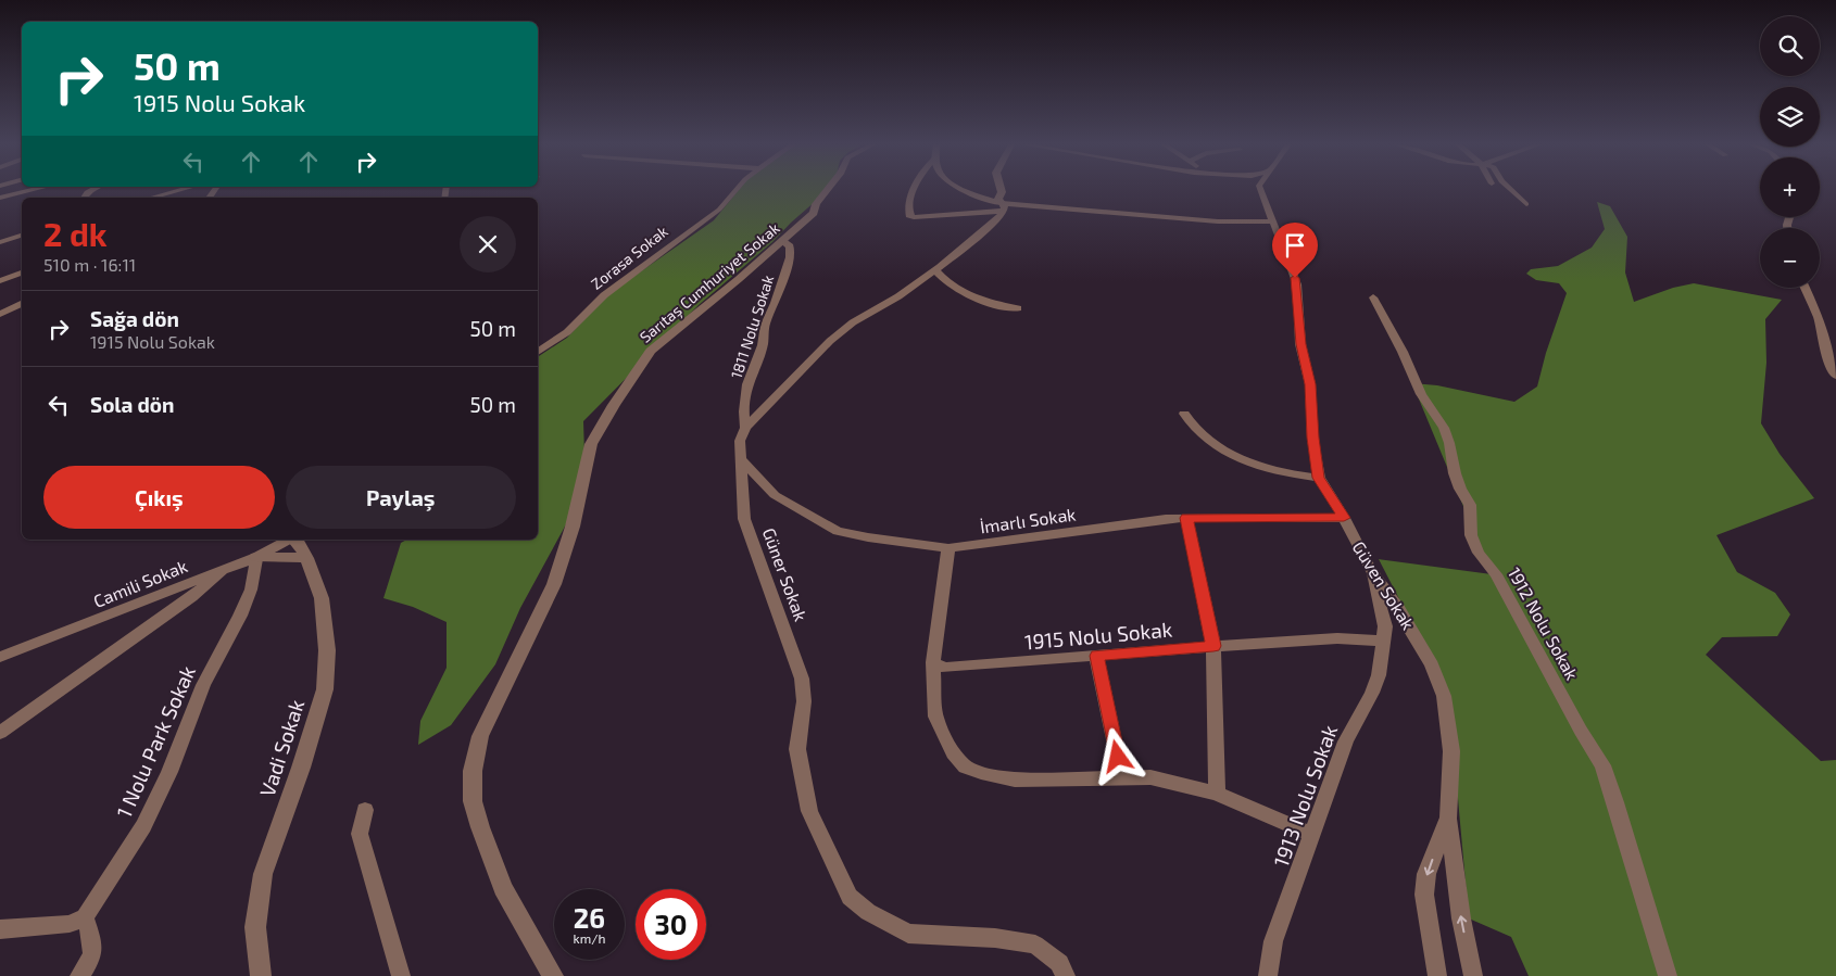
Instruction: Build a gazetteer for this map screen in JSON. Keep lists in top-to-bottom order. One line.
{"streets":{"street":["Zorasa Sokak","Sarıtaş Cumhuriyet Sokak","1811 Nolu Sokak","İmarlı Sokak","Güner Sokak","Camili Sokak","Güven Sokak","1912 Nolu Sokak","1915 Nolu Sokak","1 Nolu Park Sokak","Vadi Sokak","1913 Nolu Sokak"]},"crossings":[["Sarıtaş Cumhuriyet Sokak","1811 Nolu Sokak"],["1811 Nolu Sokak","Güner Sokak"],["İmarlı Sokak","Güner Sokak"],["İmarlı Sokak","Güven Sokak"],["Camili Sokak","1 Nolu Park Sokak"],["Güven Sokak","1913 Nolu Sokak"],["1915 Nolu Sokak","1913 Nolu Sokak"]],"page":{"map_buttons":["+","−"],"turn":["50 m","1915 Nolu Sokak"],"heading":["2 dk","510 m · 16:11"],"list":[{"name":"Sağa dön","note":"1915 Nolu Sokak","value":"50 m"},{"name":"Sola dön","value":"50 m"}],"buttons":["Çıkış","Paylaş"],"speed":"26 km/h","limit":"30"}}
